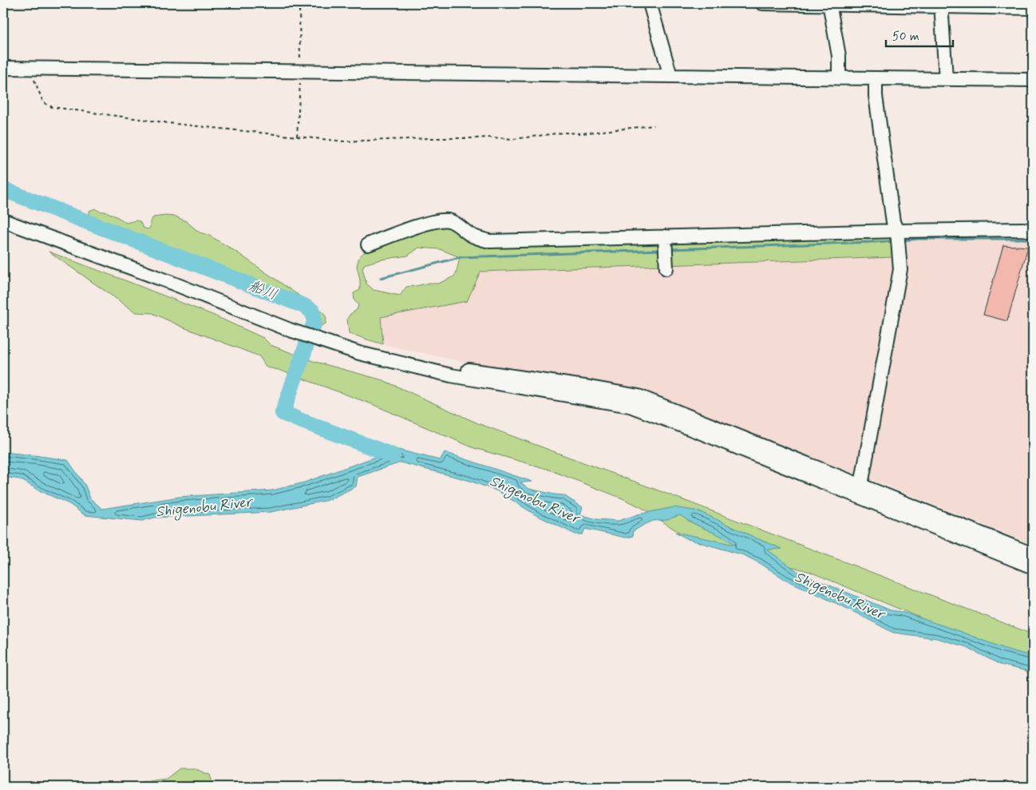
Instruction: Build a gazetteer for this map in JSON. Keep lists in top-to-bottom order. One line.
{"water":["船川","Shigenobu River"],"scale_bar":"50 m"}
